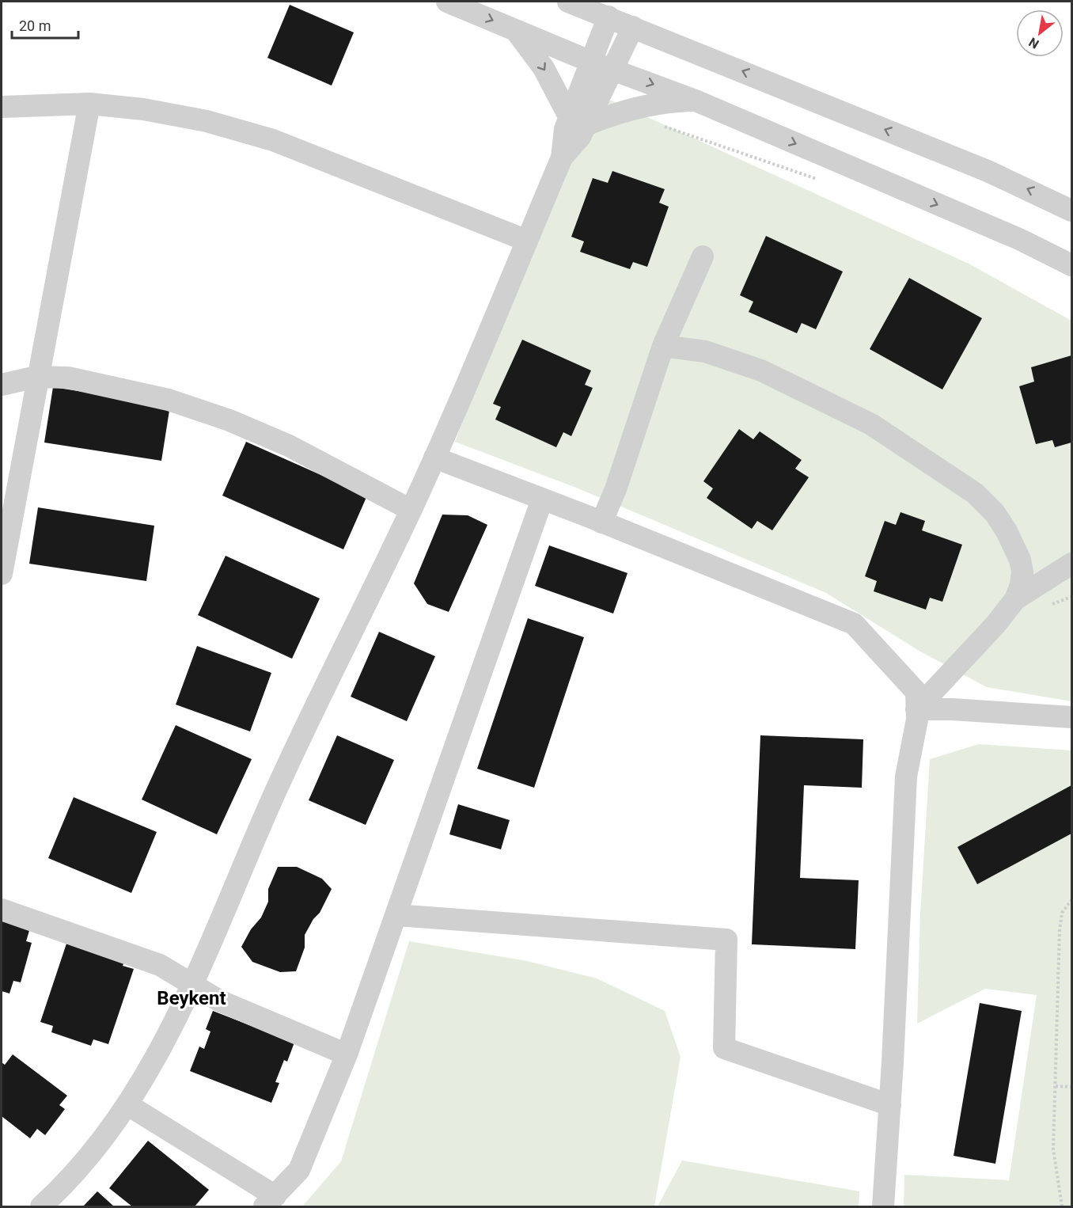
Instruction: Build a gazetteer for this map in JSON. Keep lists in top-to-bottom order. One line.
{"districts":["Beykent"],"scale_bar":"20 m","north":"bottom left"}
